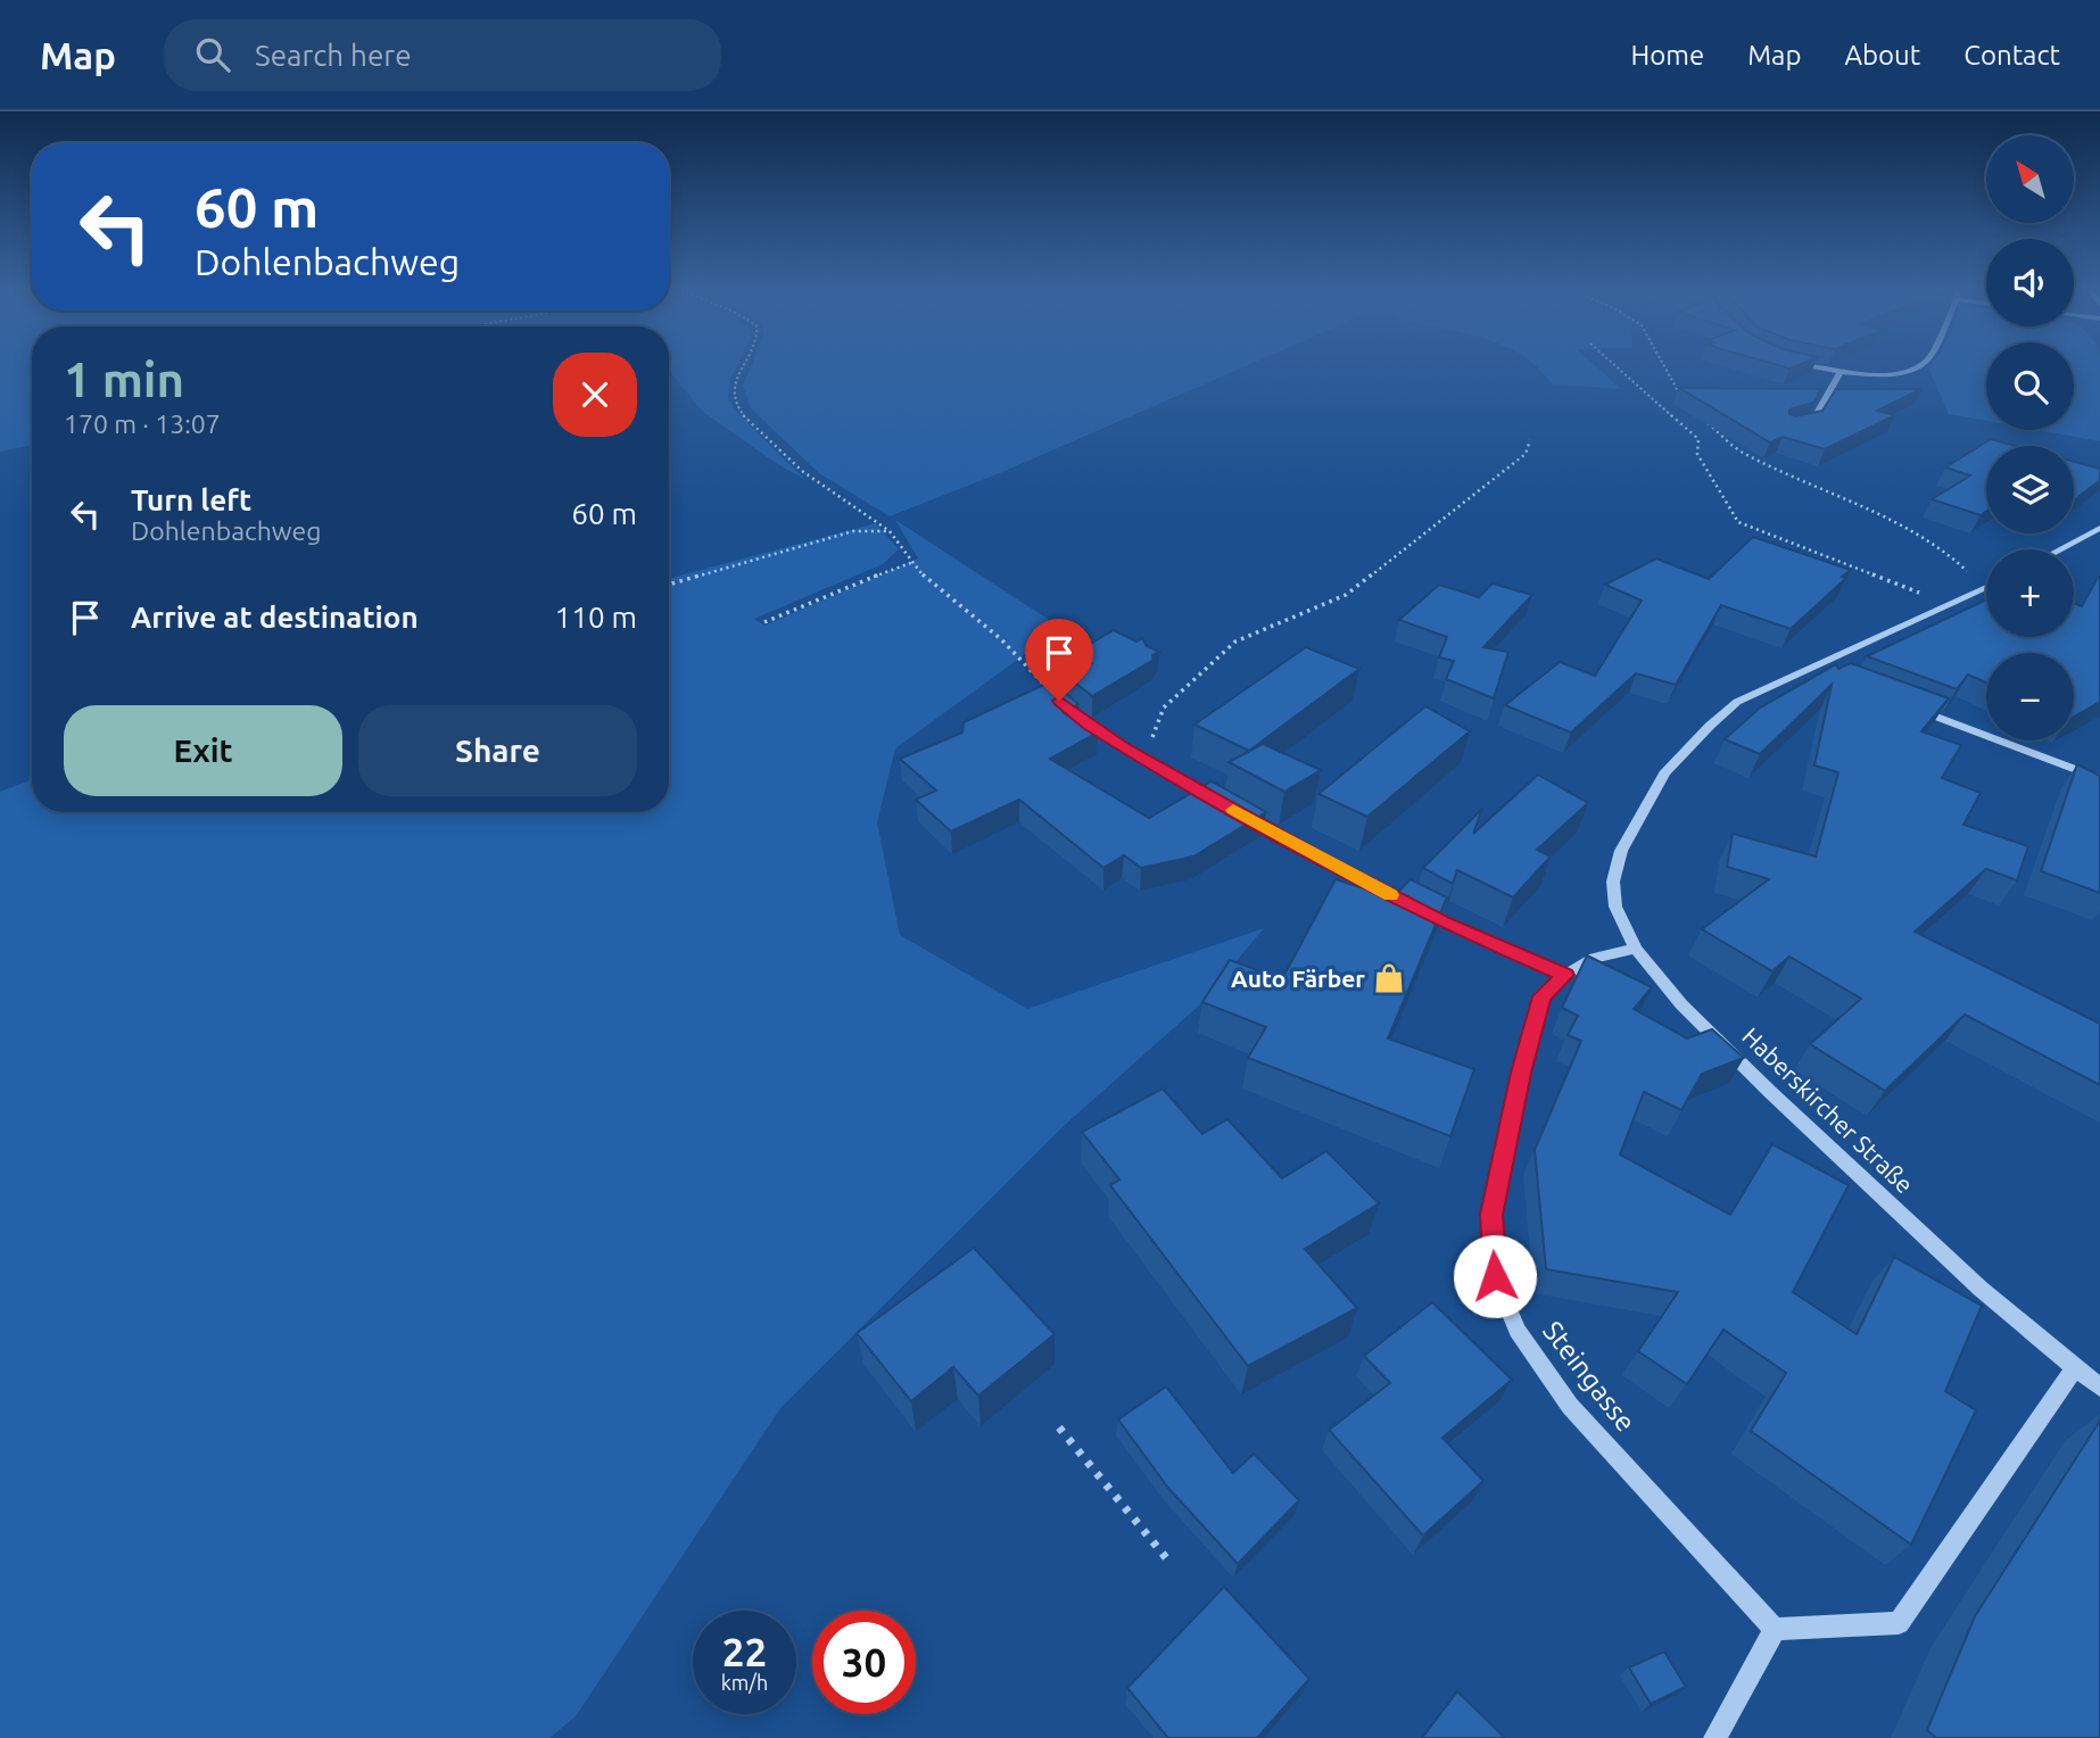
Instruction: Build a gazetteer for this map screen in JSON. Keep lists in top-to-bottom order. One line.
{"streets":{"street":["Haberskircher Straße","Steingasse"]},"crossings":[["Haberskircher Straße","Steingasse"]],"places":{"shop":["Auto Färber"]},"north":"top left","page":{"header":"Map","search":"Search here","nav":["Home","Map","About","Contact"],"map_buttons":["+","−"],"turn":["60 m","Dohlenbachweg"],"heading":["1 min","170 m · 13:07"],"list":[{"name":"Turn left","note":"Dohlenbachweg","value":"60 m"},{"name":"Arrive at destination","value":"110 m"}],"buttons":["Exit","Share"],"speed":"22 km/h","limit":"30"}}
